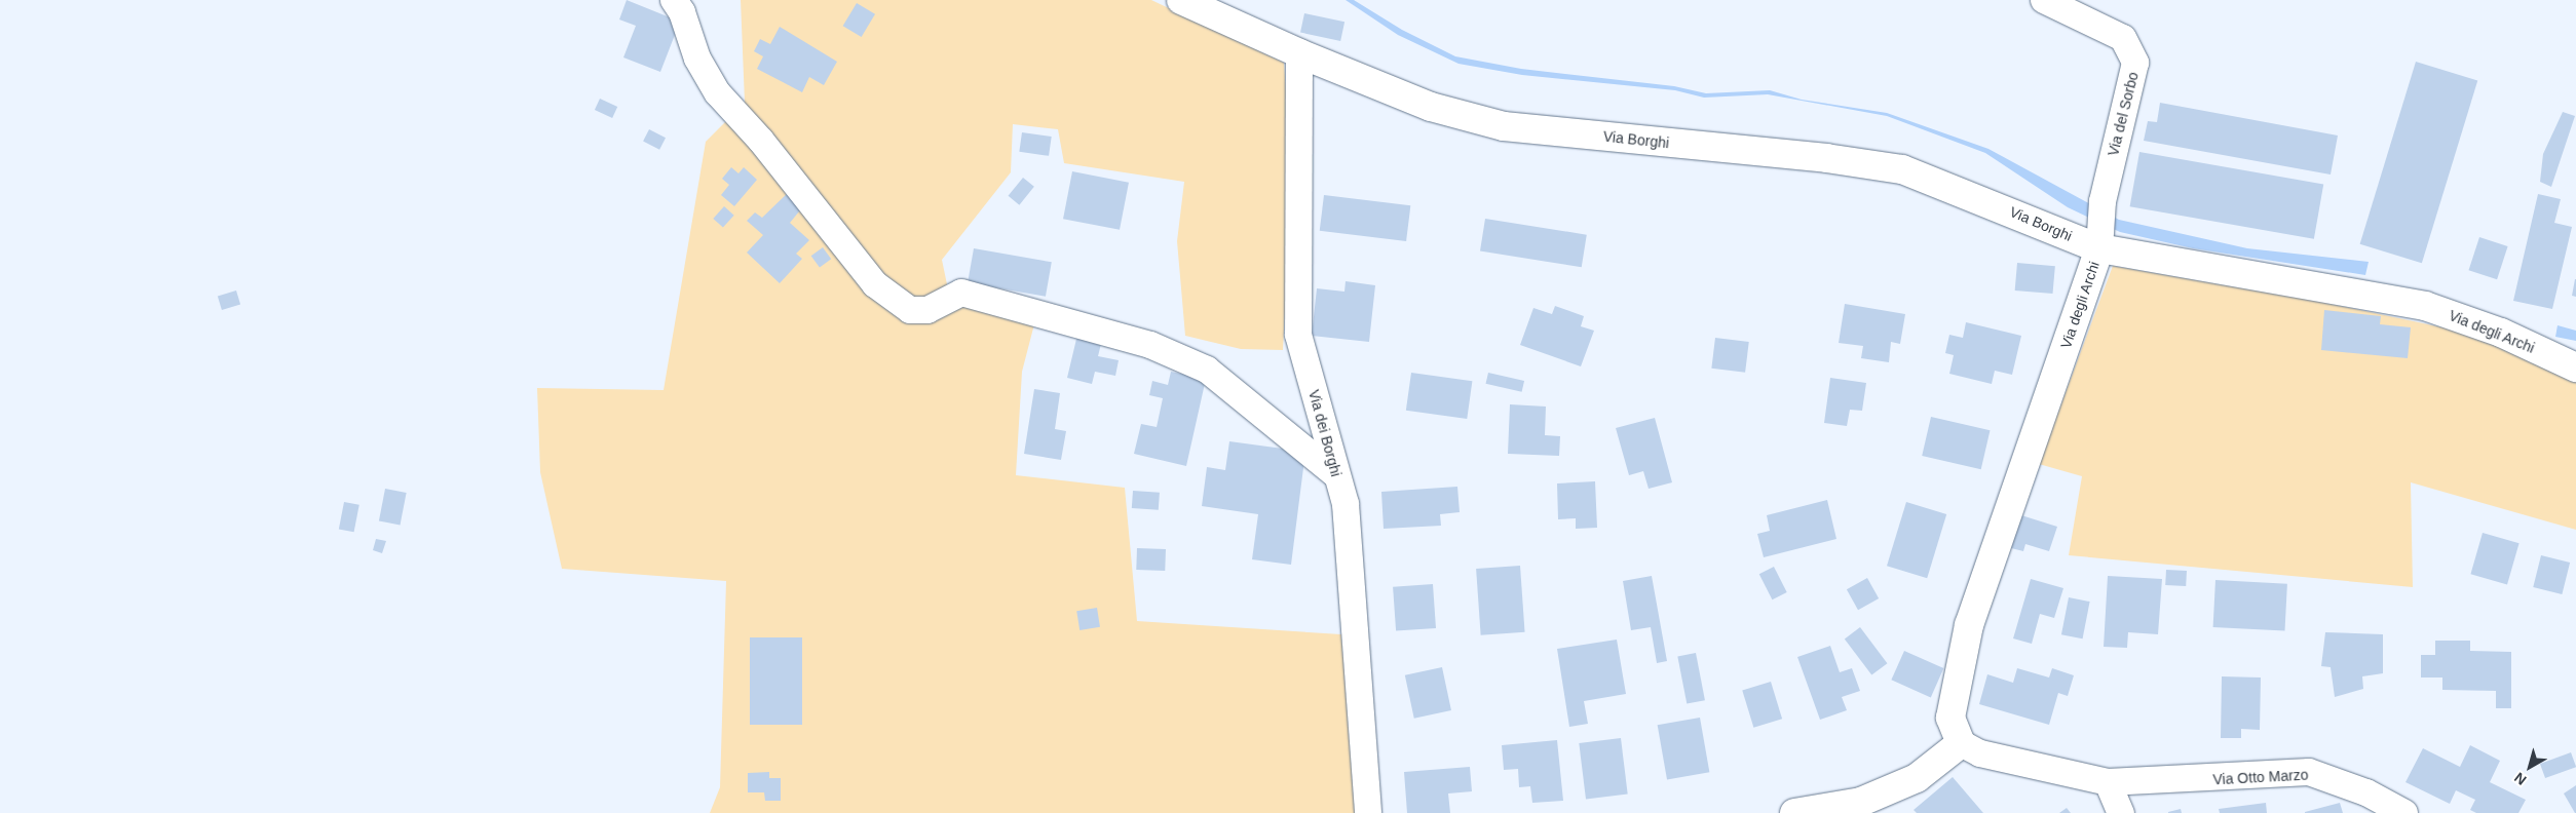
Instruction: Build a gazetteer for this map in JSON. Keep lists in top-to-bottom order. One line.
{"streets":{"main road":["Via Borghi","Via degli Archi"],"street":["Via del Sorbo","Via dei Borghi","Via Otto Marzo"]},"crossings":[["Via del Sorbo","Via Borghi"],["Via del Sorbo","Via degli Archi"],["Via Borghi","Via degli Archi"],["Via Borghi","Via dei Borghi"],["Via degli Archi","Via Otto Marzo"]],"north":"bottom left"}
